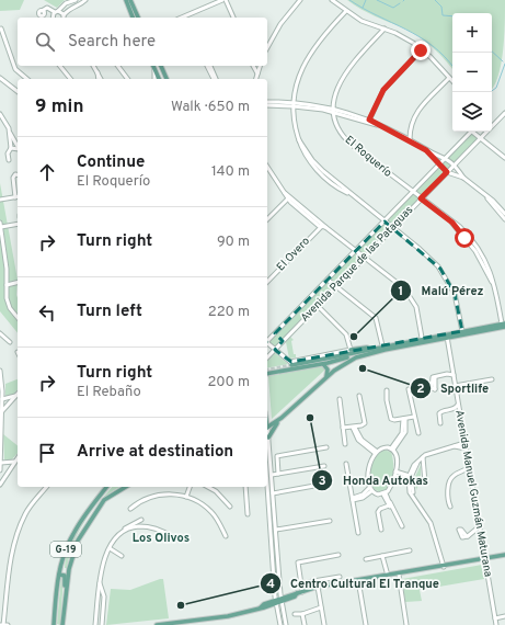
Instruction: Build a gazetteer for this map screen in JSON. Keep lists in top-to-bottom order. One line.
{"streets":{"main road":["G-19"],"street":["El Roquerío","El Overo","Avenida Parque de las Pataguas","Avenida Manuel Guzmán Maturana"]},"crossings":[["El Roquerío","Avenida Parque de las Pataguas"]],"districts":["Los Olivos"],"places":["Malú Pérez","Sportlife","Honda Autokas","Centro Cultural El Tranque"],"page":{"map_buttons":["+","−"],"search":"Search here","heading":["9 min","Walk · 650 m"],"list":[["Continue","El Roquerío","140 m"],["Turn right","90 m"],["Turn left","220 m"],["Turn right","El Rebaño","200 m"],"Arrive at destination"]}}
